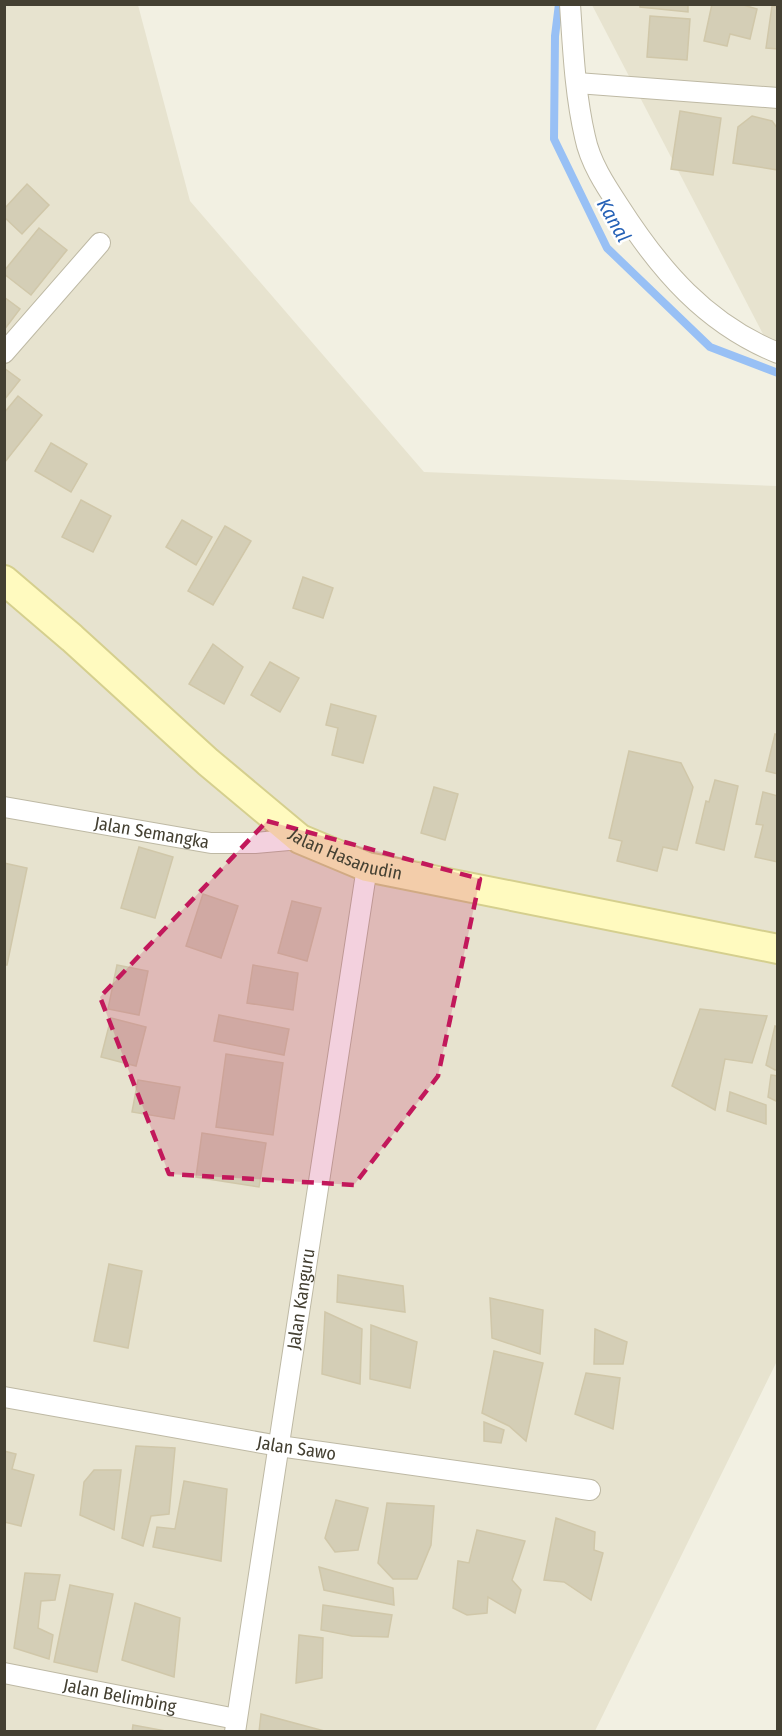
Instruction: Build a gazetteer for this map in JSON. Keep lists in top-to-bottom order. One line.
{"streets":{"main road":["Jalan Hasanudin"],"street":["Jalan Semangka","Jalan Kanguru","Jalan Sawo","Jalan Belimbing"]},"crossings":[["Jalan Semangka","Jalan Hasanudin"],["Jalan Hasanudin","Jalan Kanguru"],["Jalan Kanguru","Jalan Sawo"],["Jalan Kanguru","Jalan Belimbing"]],"water":["Kanal"]}
